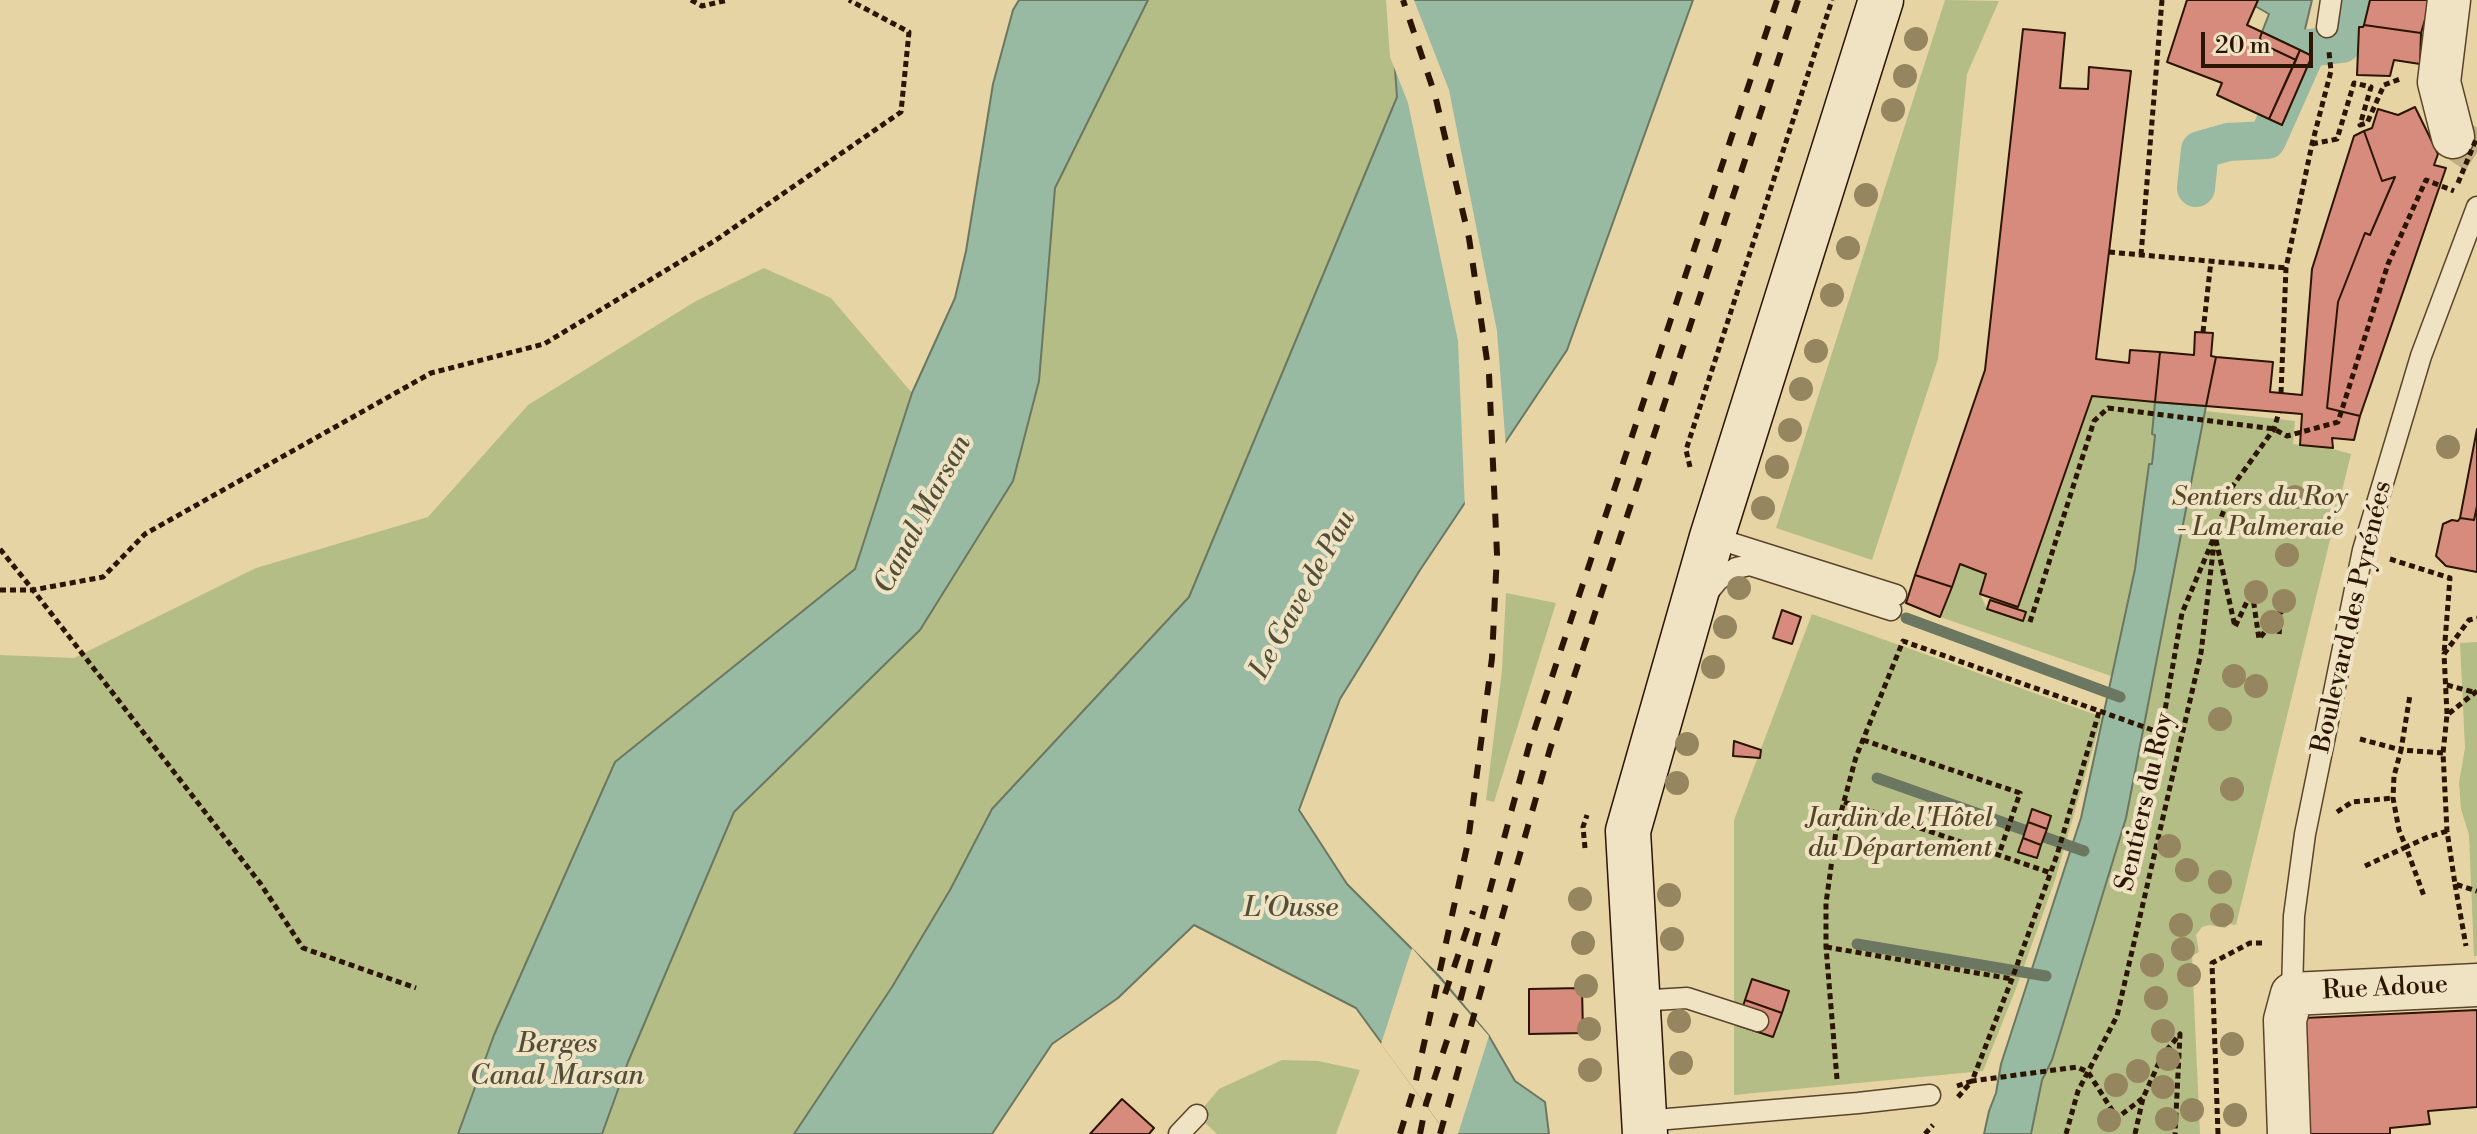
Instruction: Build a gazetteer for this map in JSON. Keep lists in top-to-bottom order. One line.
{"streets":{"street":["Boulevard des Pyrénées","Rue Adoue"],"path":["Sentiers du Roy"]},"crossings":[["Boulevard des Pyrénées","Rue Adoue"]],"water":["Canal Marsan","Le Gave de Pau","L'Ousse","Berges Canal Marsan"],"parks":["Sentiers du Roy - La Palmeraie","Jardin de l'Hôtel du Département"],"scale_bar":"20 m"}
